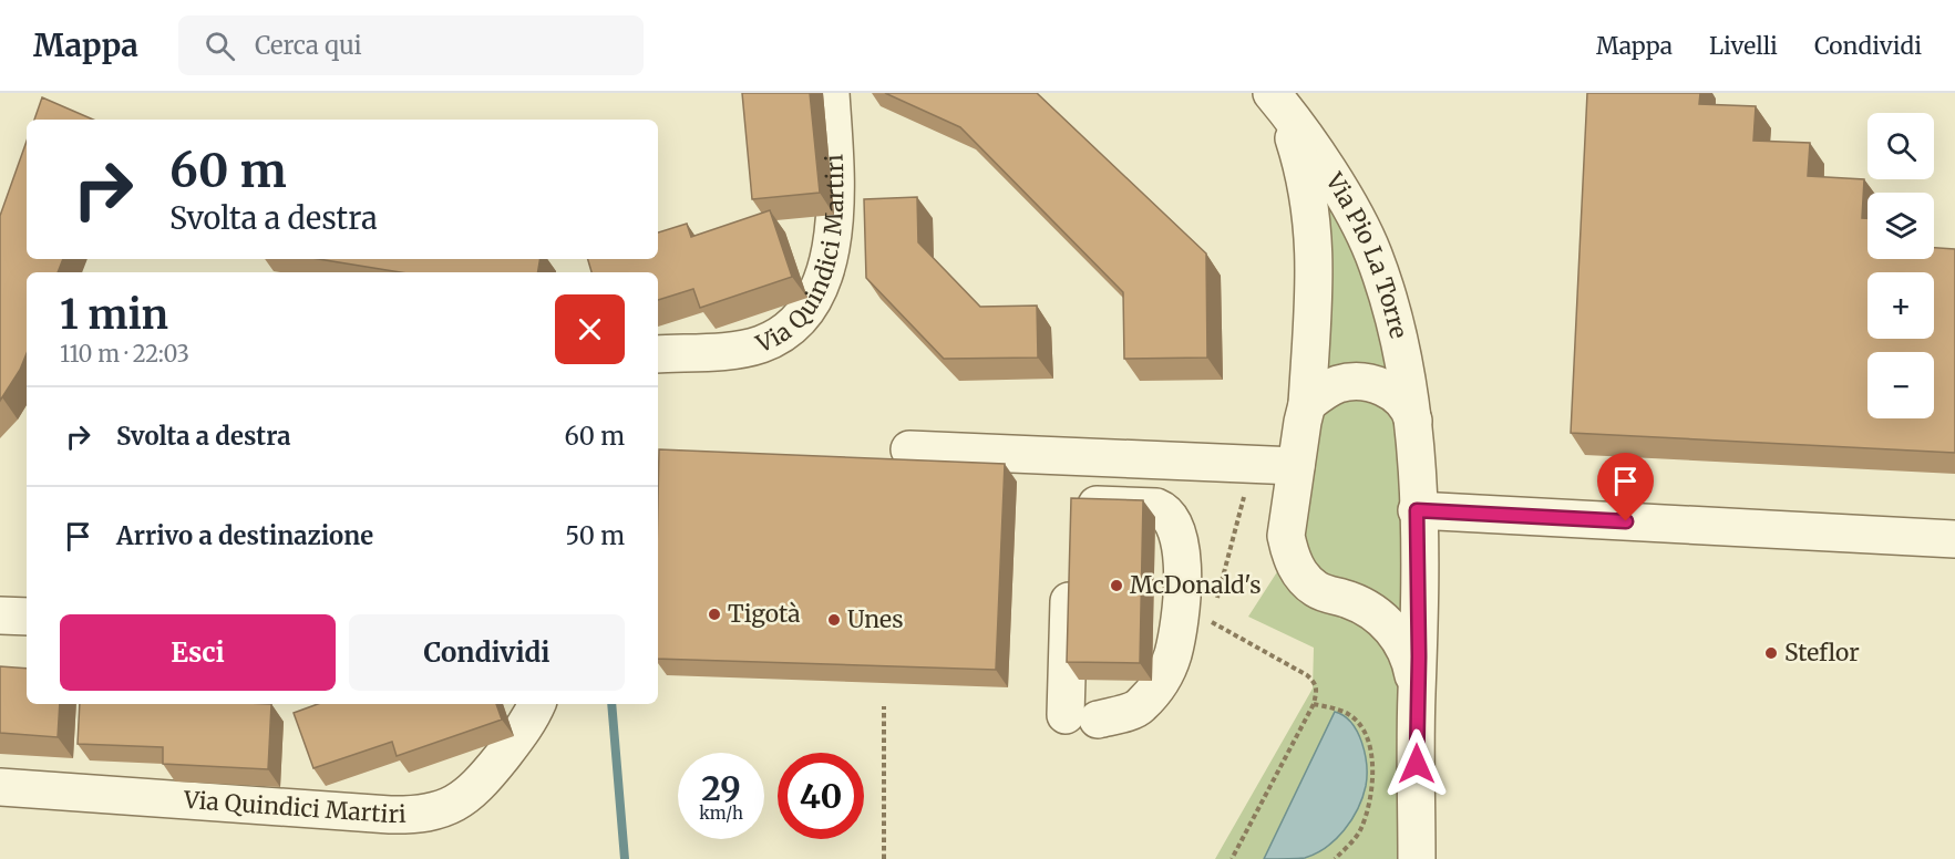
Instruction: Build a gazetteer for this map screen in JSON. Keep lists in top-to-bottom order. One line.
{"streets":{"street":["Via Quindici Martiri","Via Pio La Torre"]},"places":["McDonald's","Tigotà","Unes","Steflor"],"page":{"header":"Mappa","search":"Cerca qui","nav":["Mappa","Livelli","Condividi"],"map_buttons":["+","−"],"turn":["60 m","Svolta a destra"],"heading":["1 min","110 m · 22:03"],"list":[{"name":"Svolta a destra","value":"60 m"},{"name":"Arrivo a destinazione","value":"50 m"}],"buttons":["Esci","Condividi"],"speed":"29 km/h","limit":"40"}}
